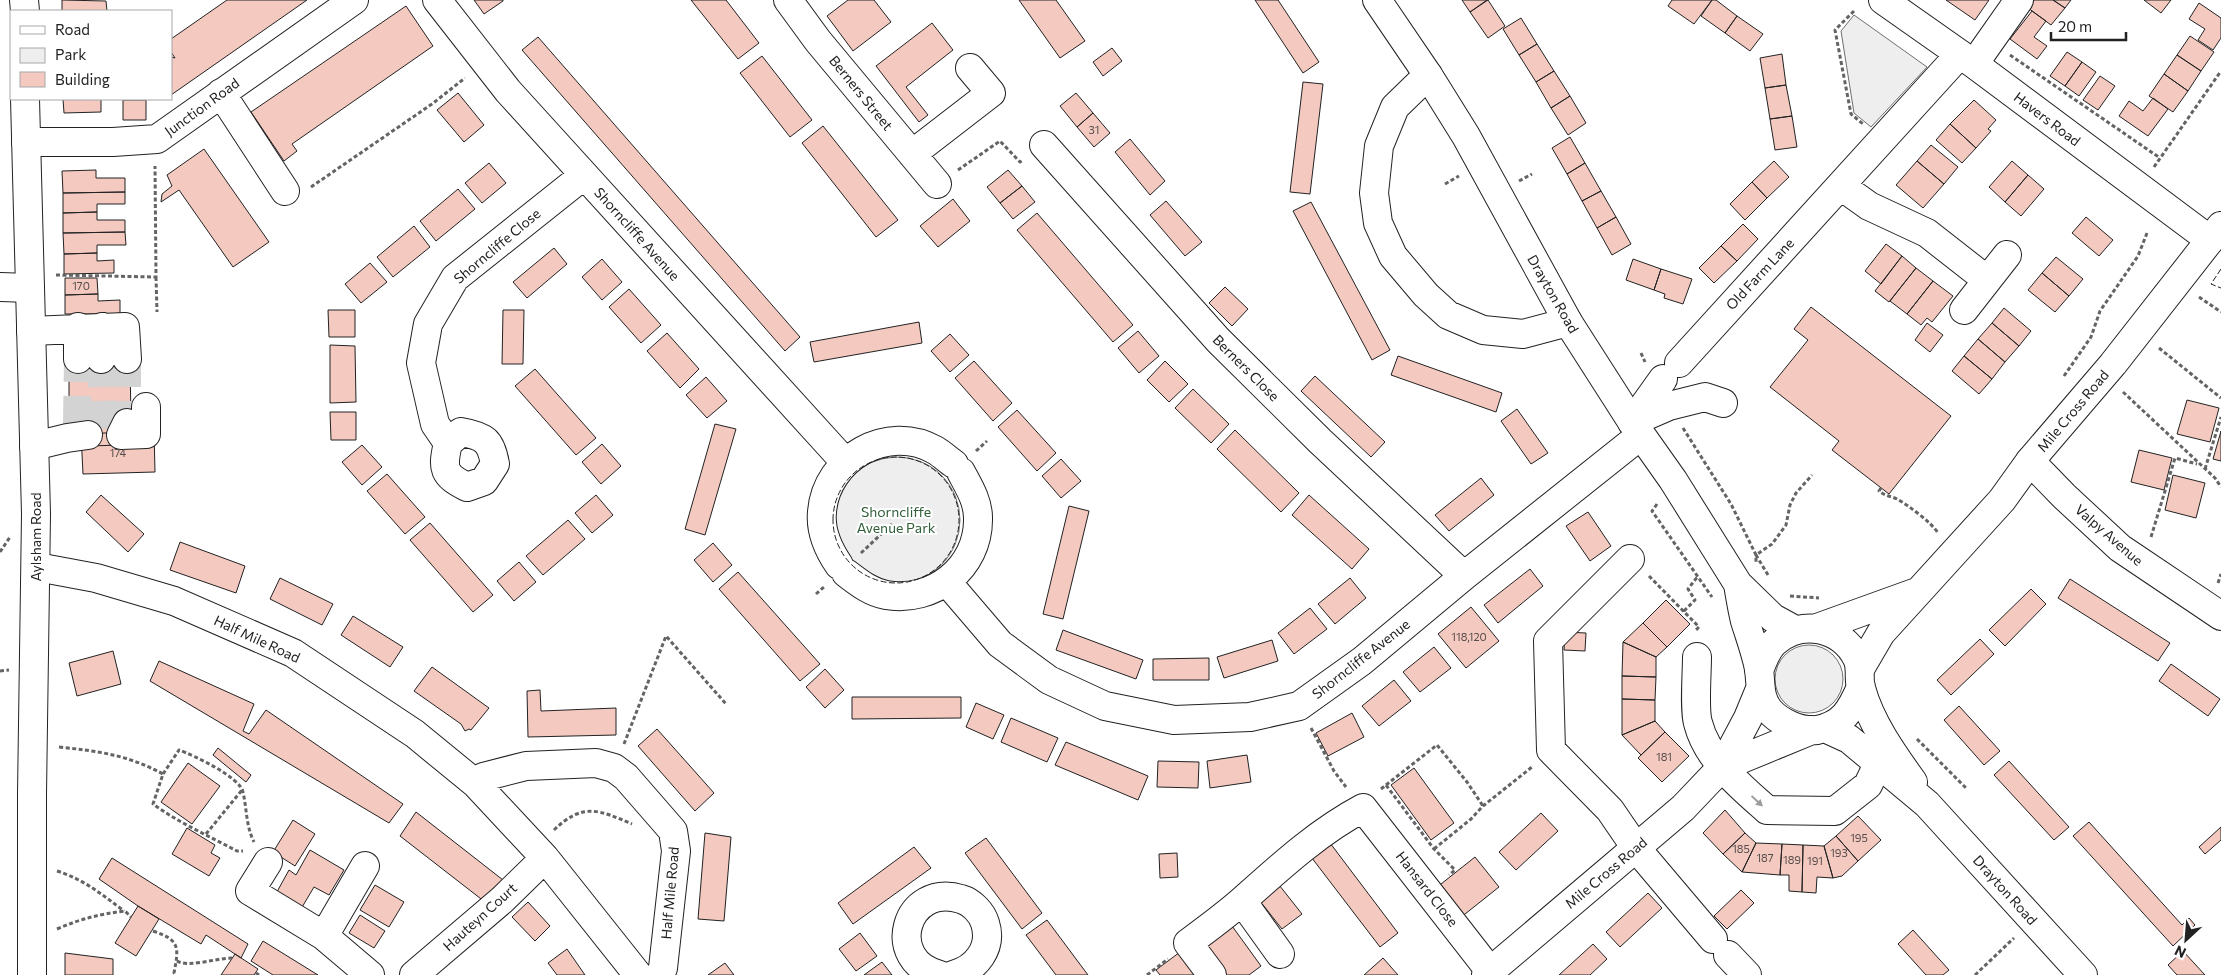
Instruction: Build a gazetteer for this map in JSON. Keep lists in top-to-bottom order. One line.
{"streets":{"street":["Berners Street","Junction Road","Havers Road","Shorncliffe Avenue","Shorncliffe Close","Old Farm Lane","Drayton Road","Berners Close","Mile Cross Road","Valpy Avenue","Aylsham Road","Half Mile Road","Hansard Close","Hauteyn Court"]},"crossings":[["Junction Road","Aylsham Road"],["Havers Road","Old Farm Lane"],["Havers Road","Mile Cross Road"],["Shorncliffe Avenue","Shorncliffe Close"],["Shorncliffe Avenue","Old Farm Lane"],["Shorncliffe Avenue","Drayton Road"],["Shorncliffe Avenue","Berners Close"],["Old Farm Lane","Drayton Road"],["Drayton Road","Mile Cross Road"],["Mile Cross Road","Valpy Avenue"],["Mile Cross Road","Hansard Close"],["Aylsham Road","Half Mile Road"],["Half Mile Road","Hauteyn Court"]],"parks":["Shorncliffe Avenue Park"],"house_numbers":["31","170","174","118,120","181","195","185","193","187","189","191"],"legend":["Road","Park","Building"],"scale_bar":"20 m","north":"bottom left"}
